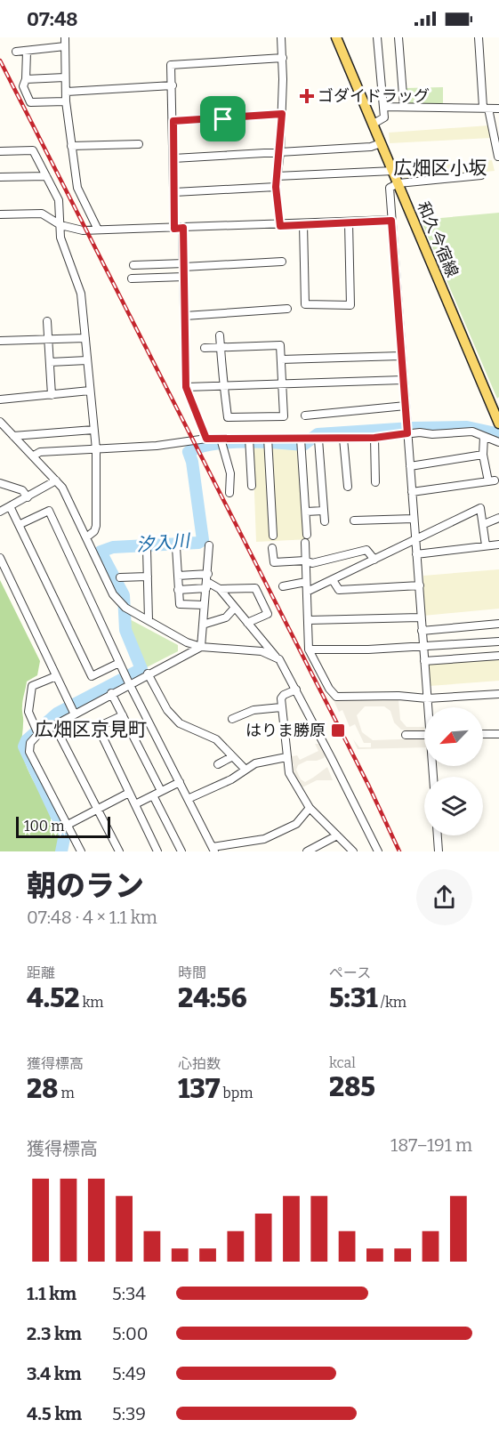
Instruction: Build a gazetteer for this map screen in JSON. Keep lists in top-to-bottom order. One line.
{"streets":{"main road":["和久今宿線"]},"districts":["広畑区小坂","広畑区京見町"],"water":["汐入川"],"places":{"health":["ゴダイドラッグ"],"transit":["はりま勝原"]},"scale_bar":"100 m","north":"bottom left","page":{"status":"07:48","scale":"100 m","heading":["朝のラン","07:48 · 4 × 1.1 km"],"stats":[["距離","4.52 km"],["時間","24:56"],["ペース","5:31 /km"],["獲得標高","28 m"],["心拍数","137 bpm"],["kcal","285"]],"chart":["獲得標高","187–191 m"],"list":[{"name":"1.1 km","note":"5:34"},{"name":"2.3 km","note":"5:00"},{"name":"3.4 km","note":"5:49"},{"name":"4.5 km","note":"5:39"}]}}
